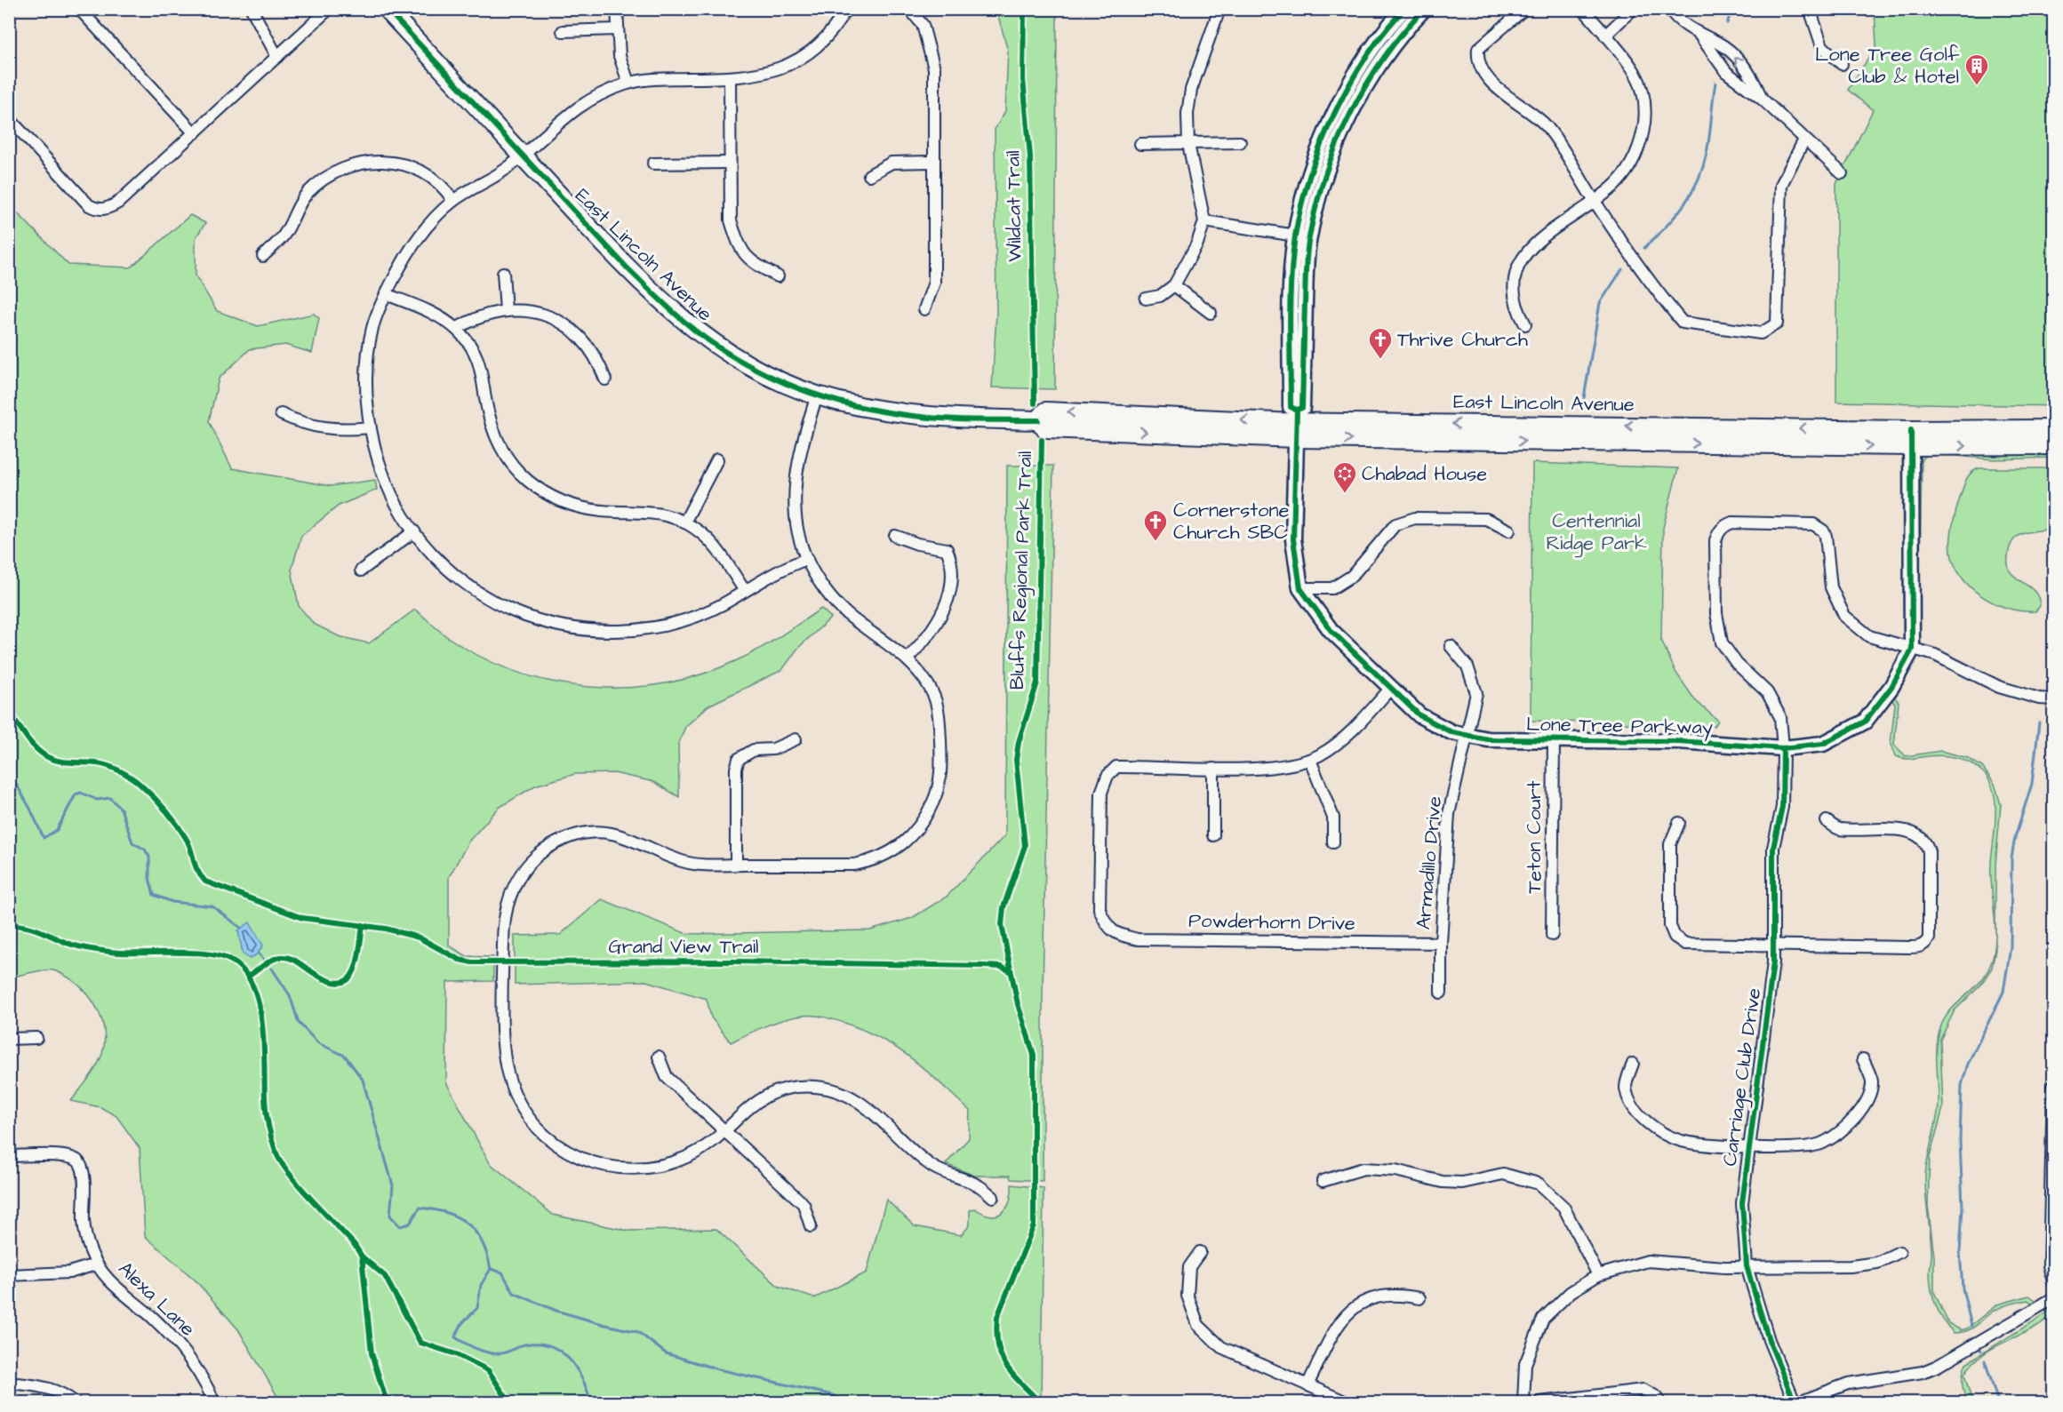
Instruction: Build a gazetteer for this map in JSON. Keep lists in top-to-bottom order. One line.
{"streets":{"main road":["East Lincoln Avenue"],"street":["Lone Tree Parkway","Teton Court","Armadillo Drive","Powderhorn Drive","Carriage Club Drive","Alexa Lane"],"cycle path":["Wildcat Trail","Bluffs Regional Park Trail","Grand View Trail"]},"crossings":[["East Lincoln Avenue","Lone Tree Parkway"],["Lone Tree Parkway","Teton Court"],["Lone Tree Parkway","Armadillo Drive"],["Lone Tree Parkway","Carriage Club Drive"],["Armadillo Drive","Powderhorn Drive"]],"parks":["Centennial Ridge Park"],"places":{"building":["Lone Tree Golf Club & Hotel"],"church":["Thrive Church","Cornerstone Church SBC"],"synagogue":["Chabad House"]}}
